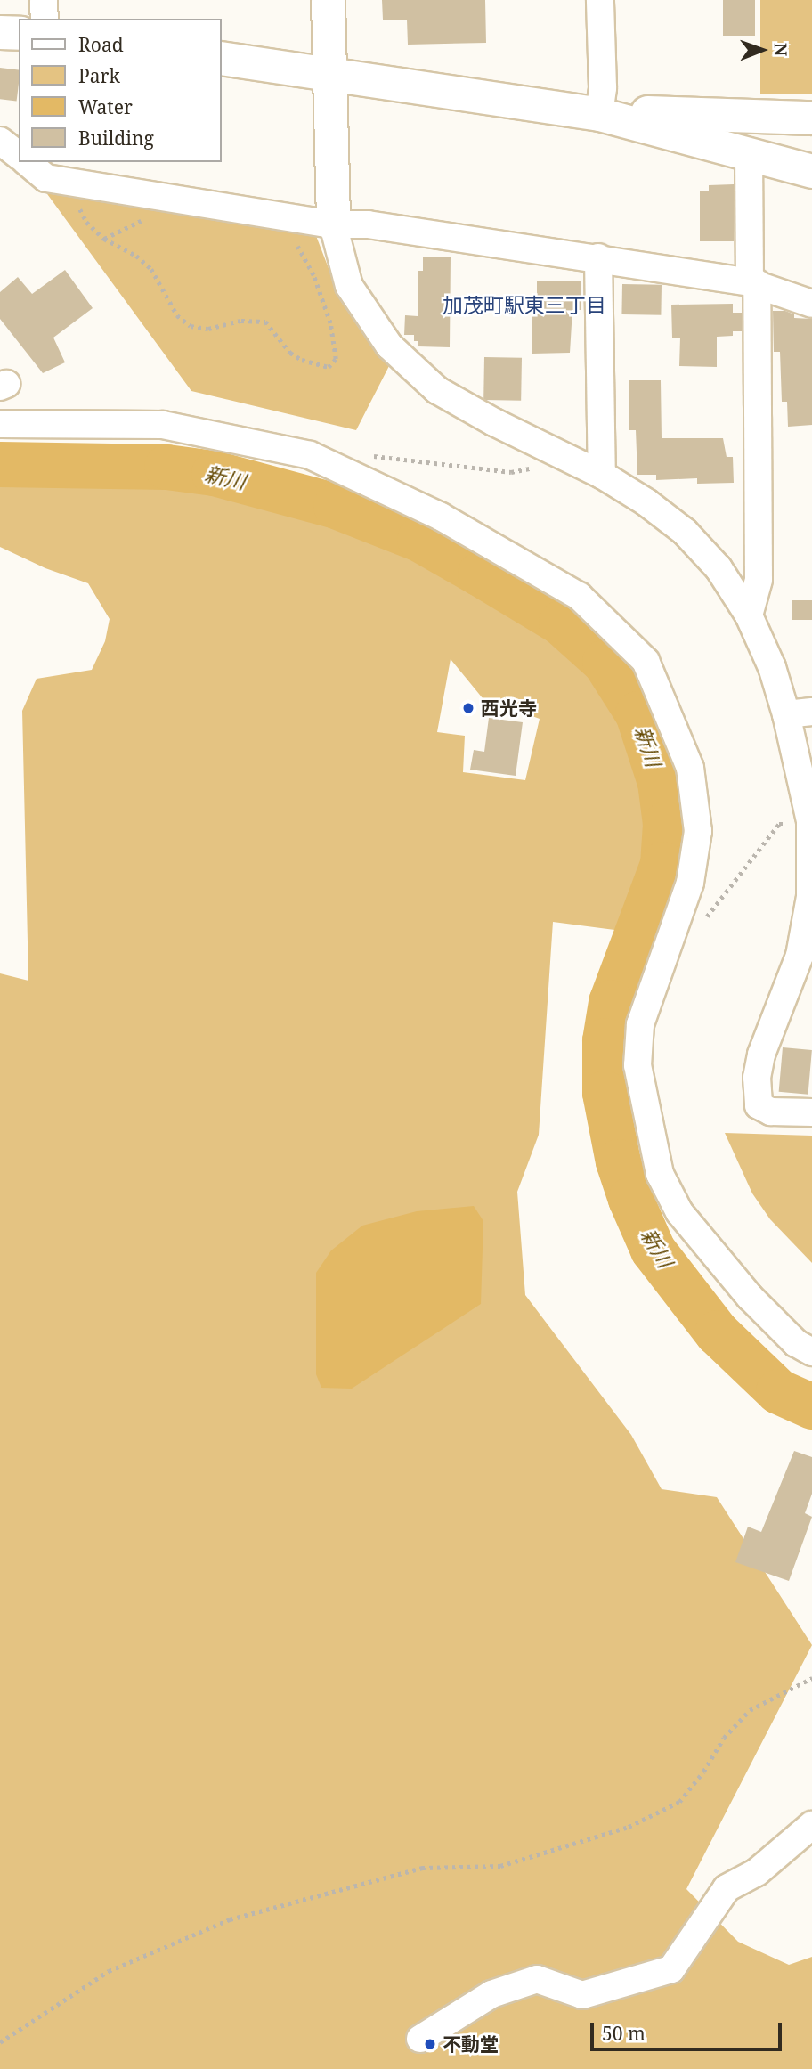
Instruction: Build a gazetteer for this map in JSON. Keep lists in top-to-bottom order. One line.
{"districts":["加茂町駅東三丁目"],"water":["新川"],"places":["西光寺","不動堂"],"legend":["Road","Park","Water","Building"],"scale_bar":"50 m","north":"right"}
